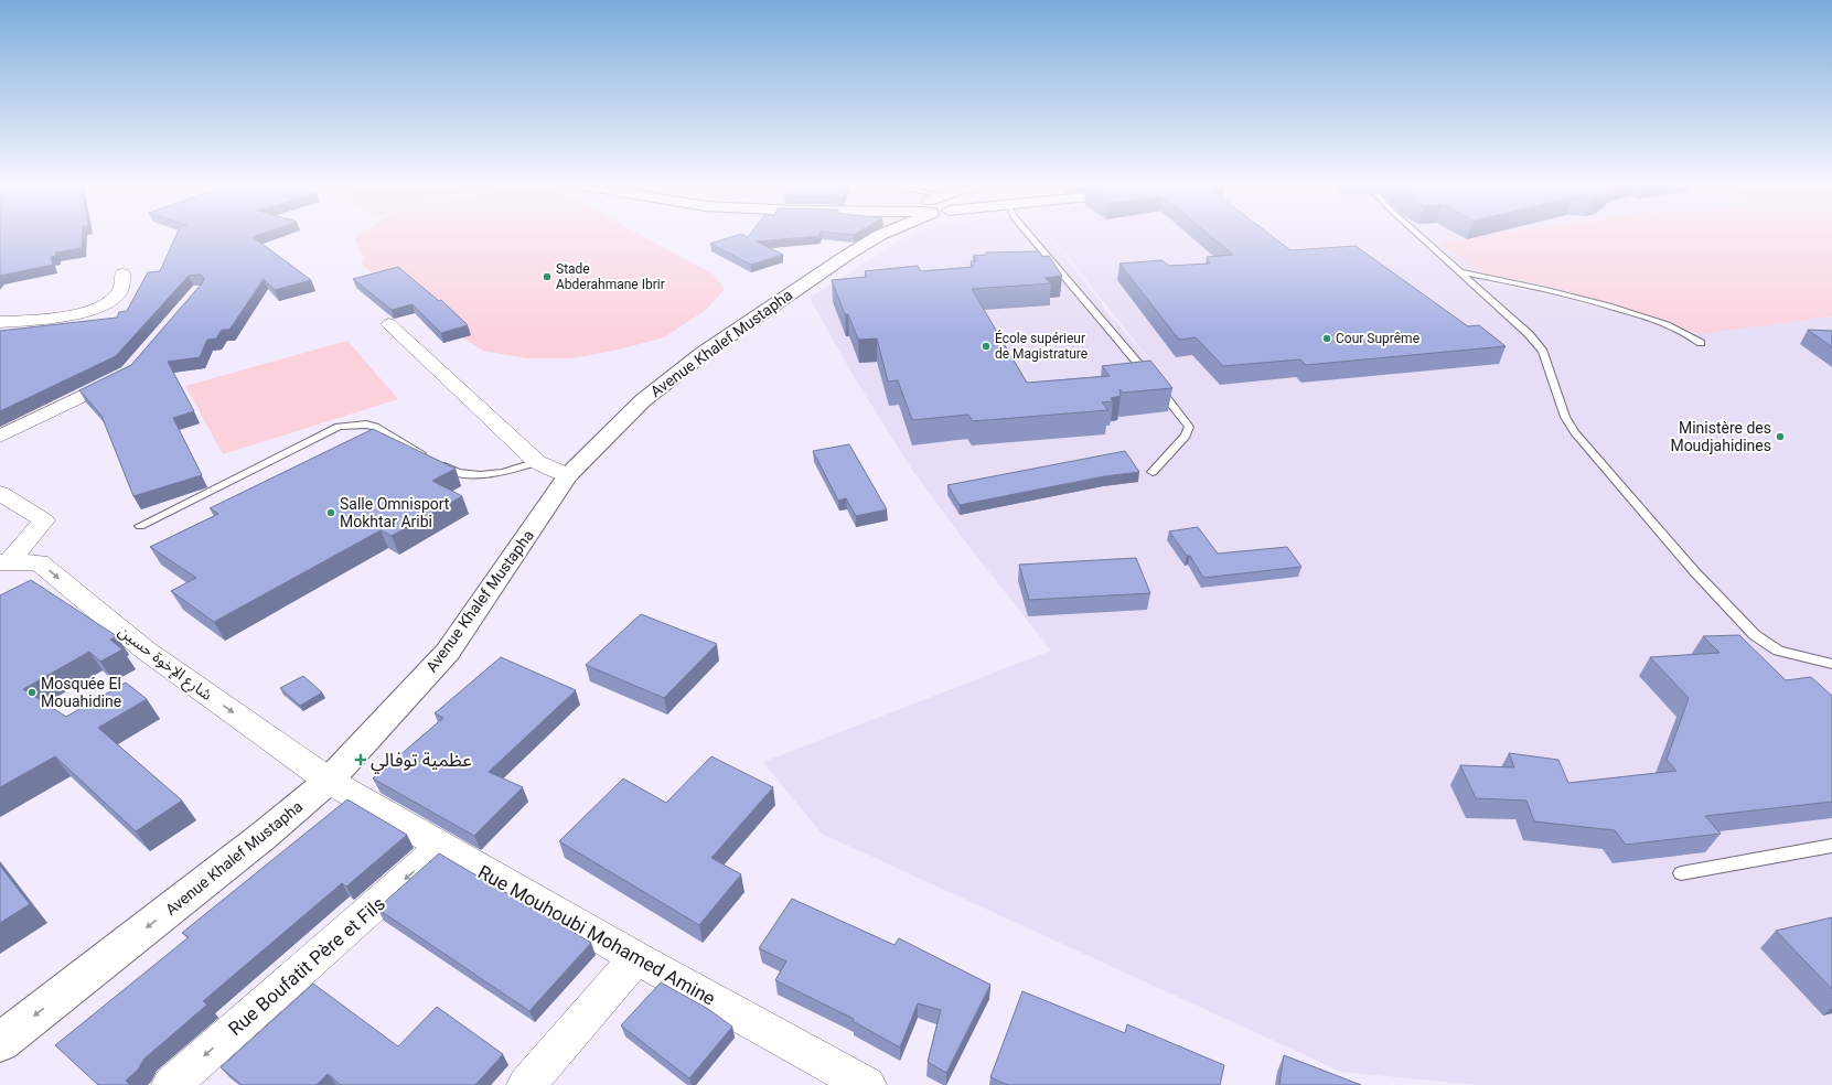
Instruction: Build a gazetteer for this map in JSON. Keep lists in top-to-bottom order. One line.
{"streets":{"main road":["Avenue Khalef Mustapha"],"street":["شارع الإخوة حسين","Rue Mouhoubi Mohamed Amine","Rue Boufatit Père et Fils"]},"crossings":[["Avenue Khalef Mustapha","شارع الإخوة حسين"],["Avenue Khalef Mustapha","Rue Mouhoubi Mohamed Amine"],["شارع الإخوة حسين","Rue Mouhoubi Mohamed Amine"],["Rue Mouhoubi Mohamed Amine","Rue Boufatit Père et Fils"]],"one_way":["شارع الإخوة حسين","Rue Boufatit Père et Fils"],"places":{"other":["Stade Abderahmane Ibrir","Cour Suprême","École supérieur de Magistrature","Ministère des Moudjahidines","Salle Omnisport Mokhtar Aribi","Mosquée El Mouahidine"],"health":["عظمية توفالي"]}}
